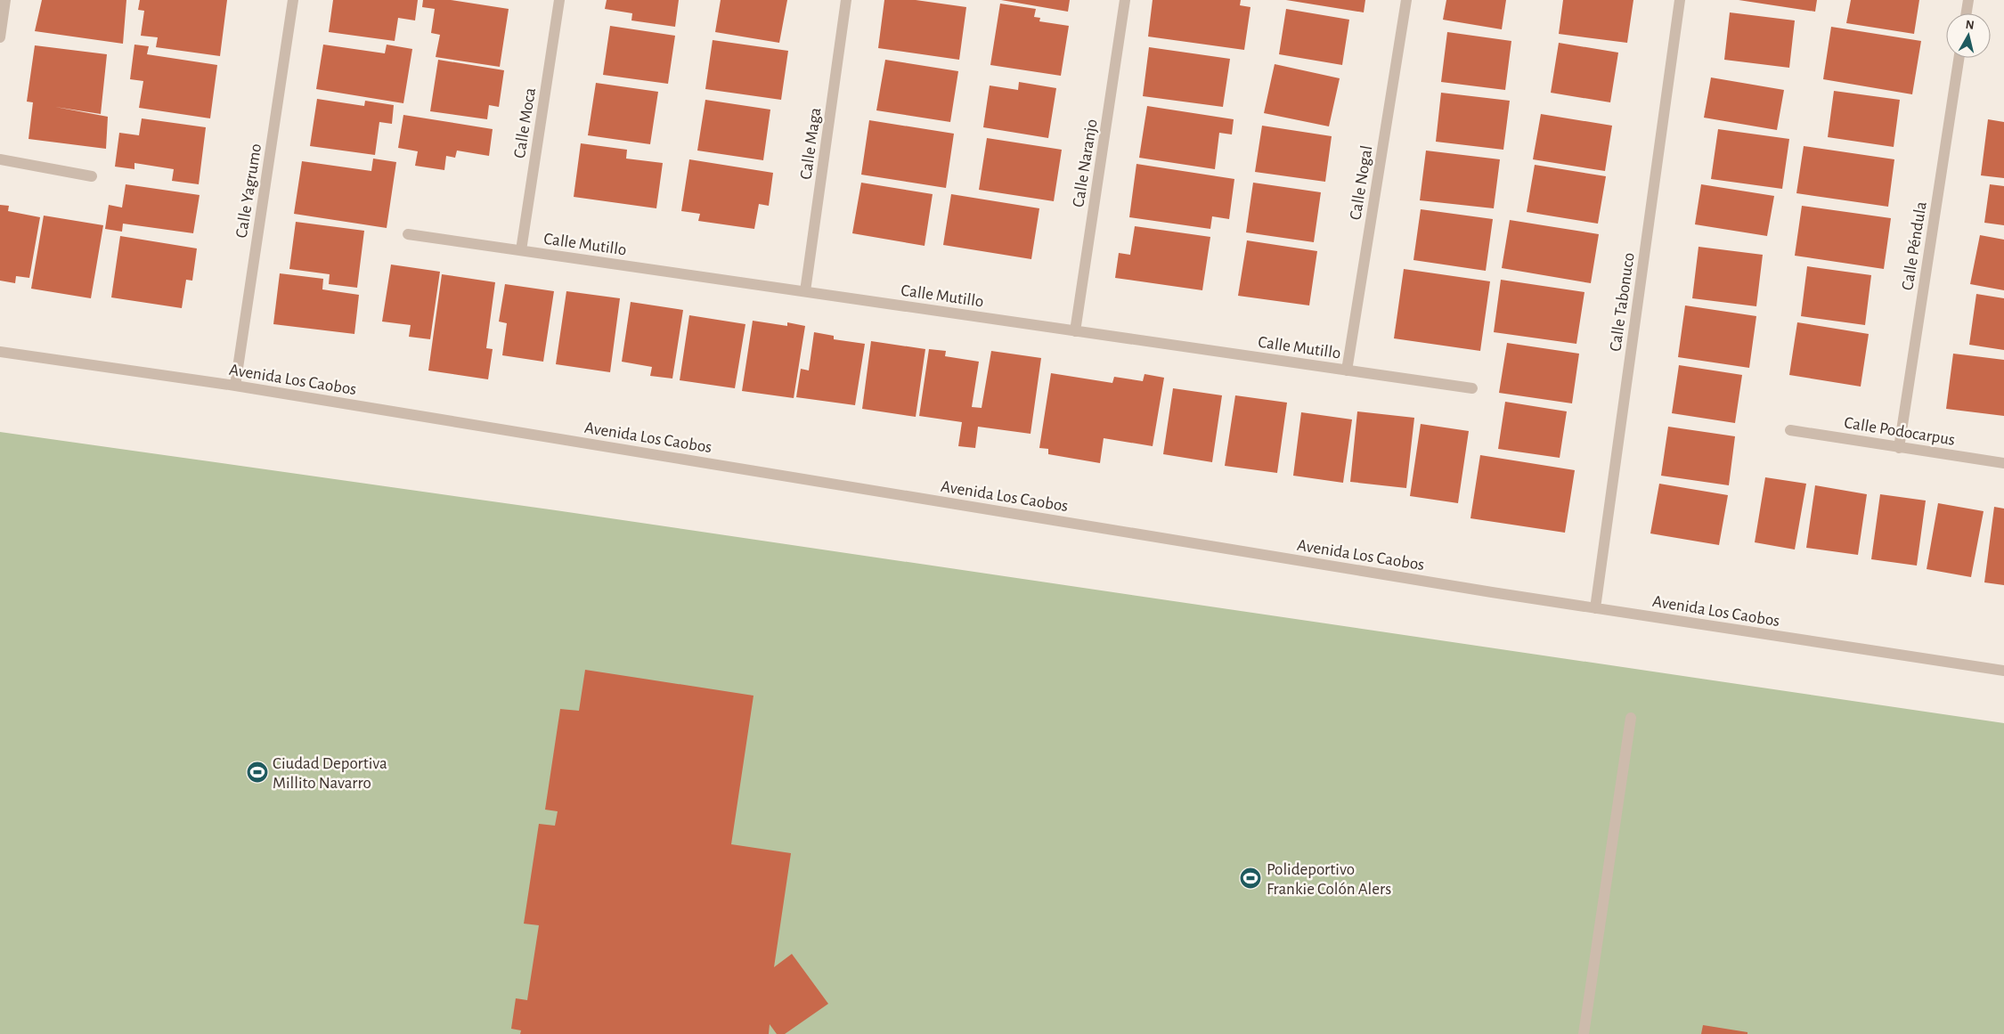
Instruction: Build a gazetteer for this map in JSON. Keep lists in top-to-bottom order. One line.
{"streets":{"street":["Calle Moca","Calle Maga","Calle Naranjo","Calle Nogal","Calle Yagrumo","Calle Mutillo","Calle Péndula","Calle Tabonuco","Avenida Los Caobos","Calle Podocarpus"]},"crossings":[["Calle Moca","Calle Mutillo"],["Calle Maga","Calle Mutillo"],["Calle Naranjo","Calle Mutillo"],["Calle Nogal","Calle Mutillo"],["Calle Yagrumo","Avenida Los Caobos"],["Calle Péndula","Calle Podocarpus"],["Calle Tabonuco","Avenida Los Caobos"]],"places":{"sports":["Ciudad Deportiva Millito Navarro","Polideportivo Frankie Colón Alers"]},"north":"top"}
